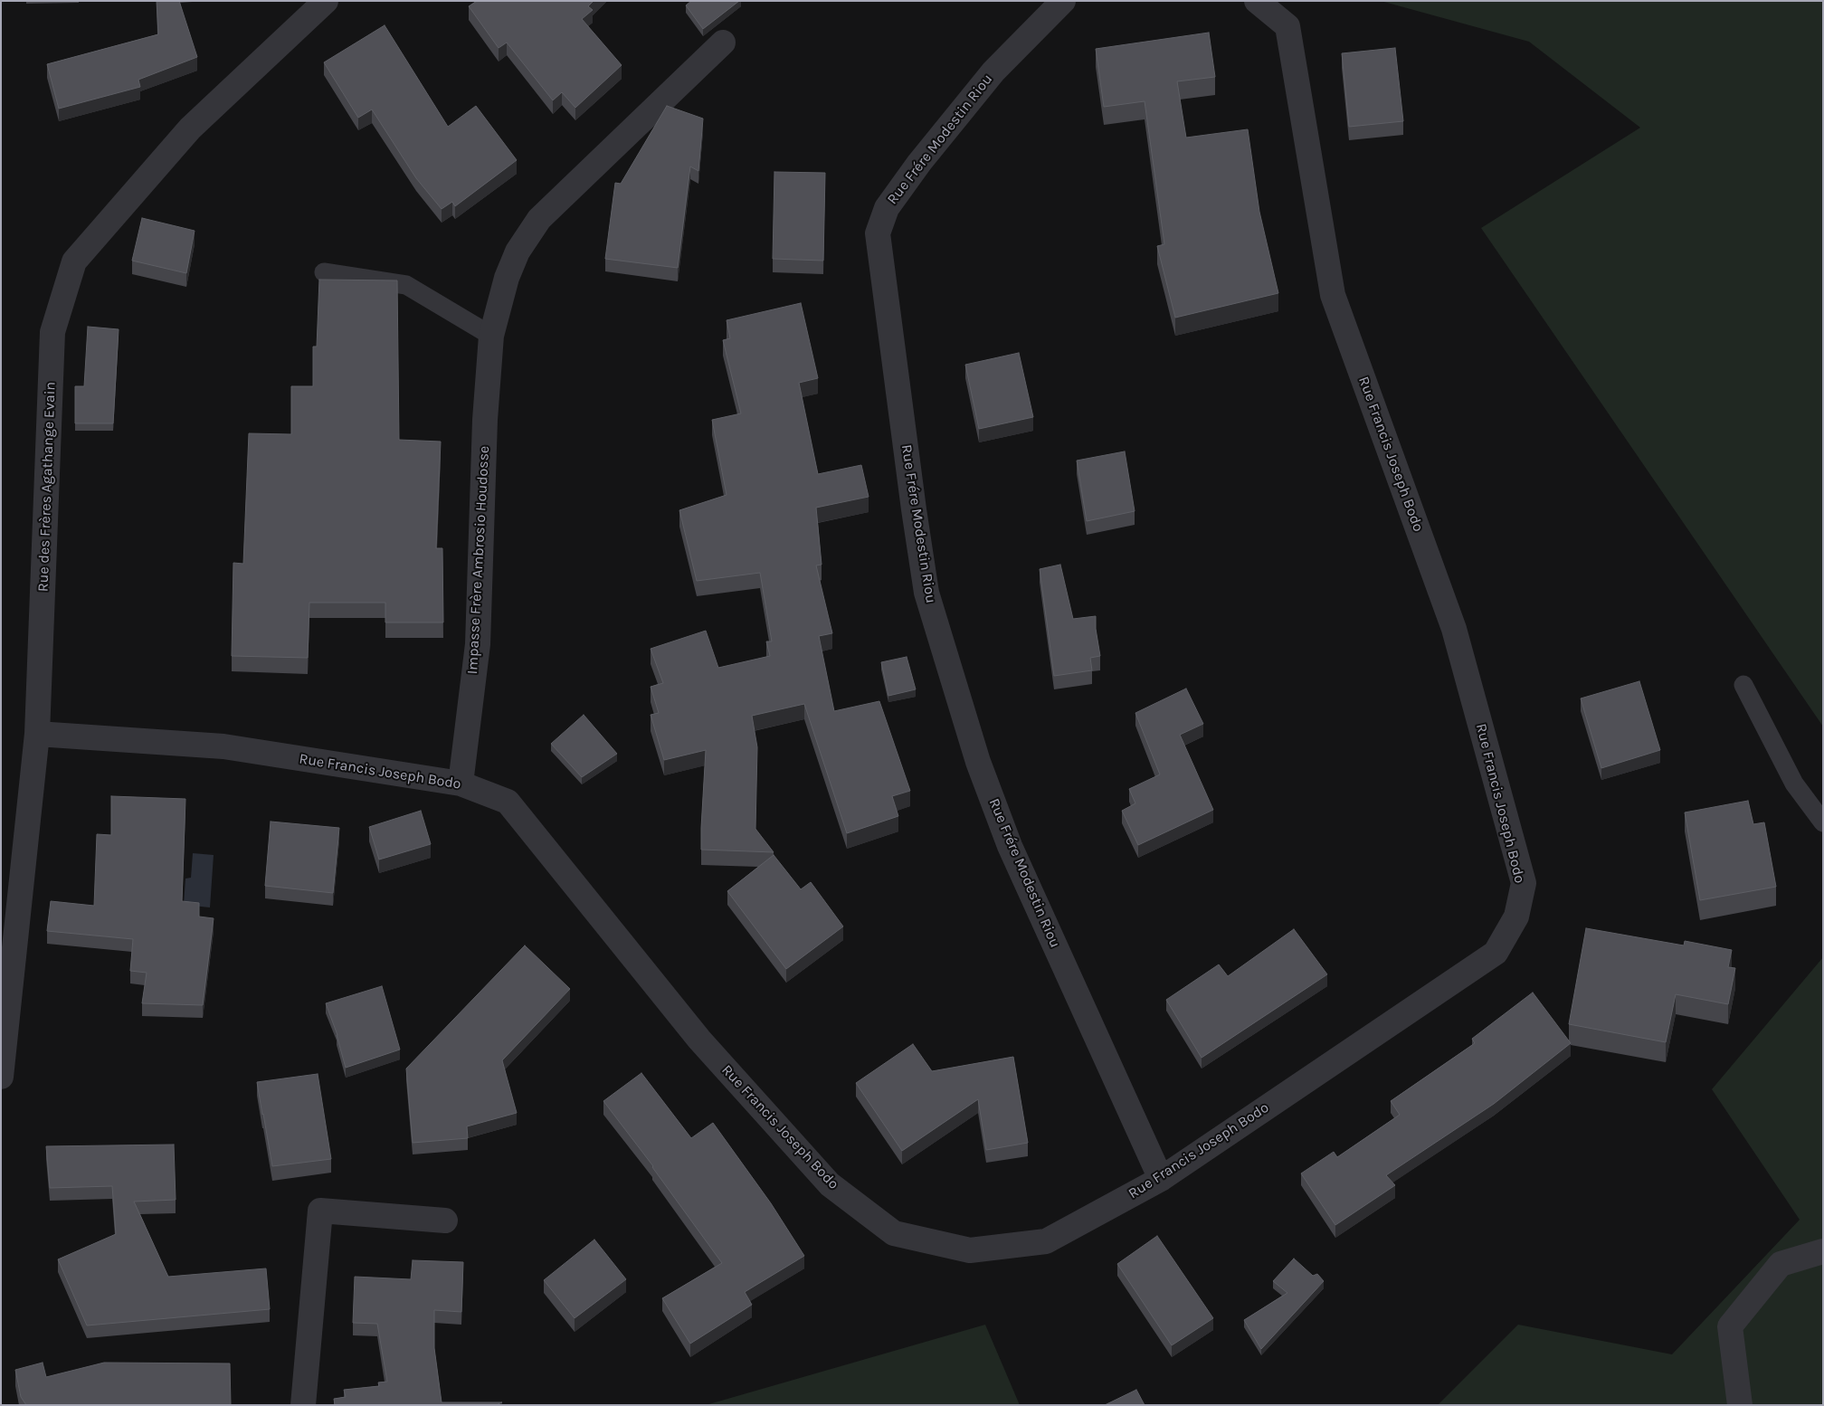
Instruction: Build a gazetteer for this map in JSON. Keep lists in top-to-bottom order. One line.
{"streets":{"street":["Rue Frére Modestin Riou","Rue Francis Joseph Bodo","Rue des Frères Agathange Evain","Impasse Frère Ambrosio Houdosse"]},"crossings":[["Rue Frére Modestin Riou","Rue Francis Joseph Bodo"],["Rue Francis Joseph Bodo","Rue des Frères Agathange Evain"],["Rue Francis Joseph Bodo","Impasse Frère Ambrosio Houdosse"]]}
